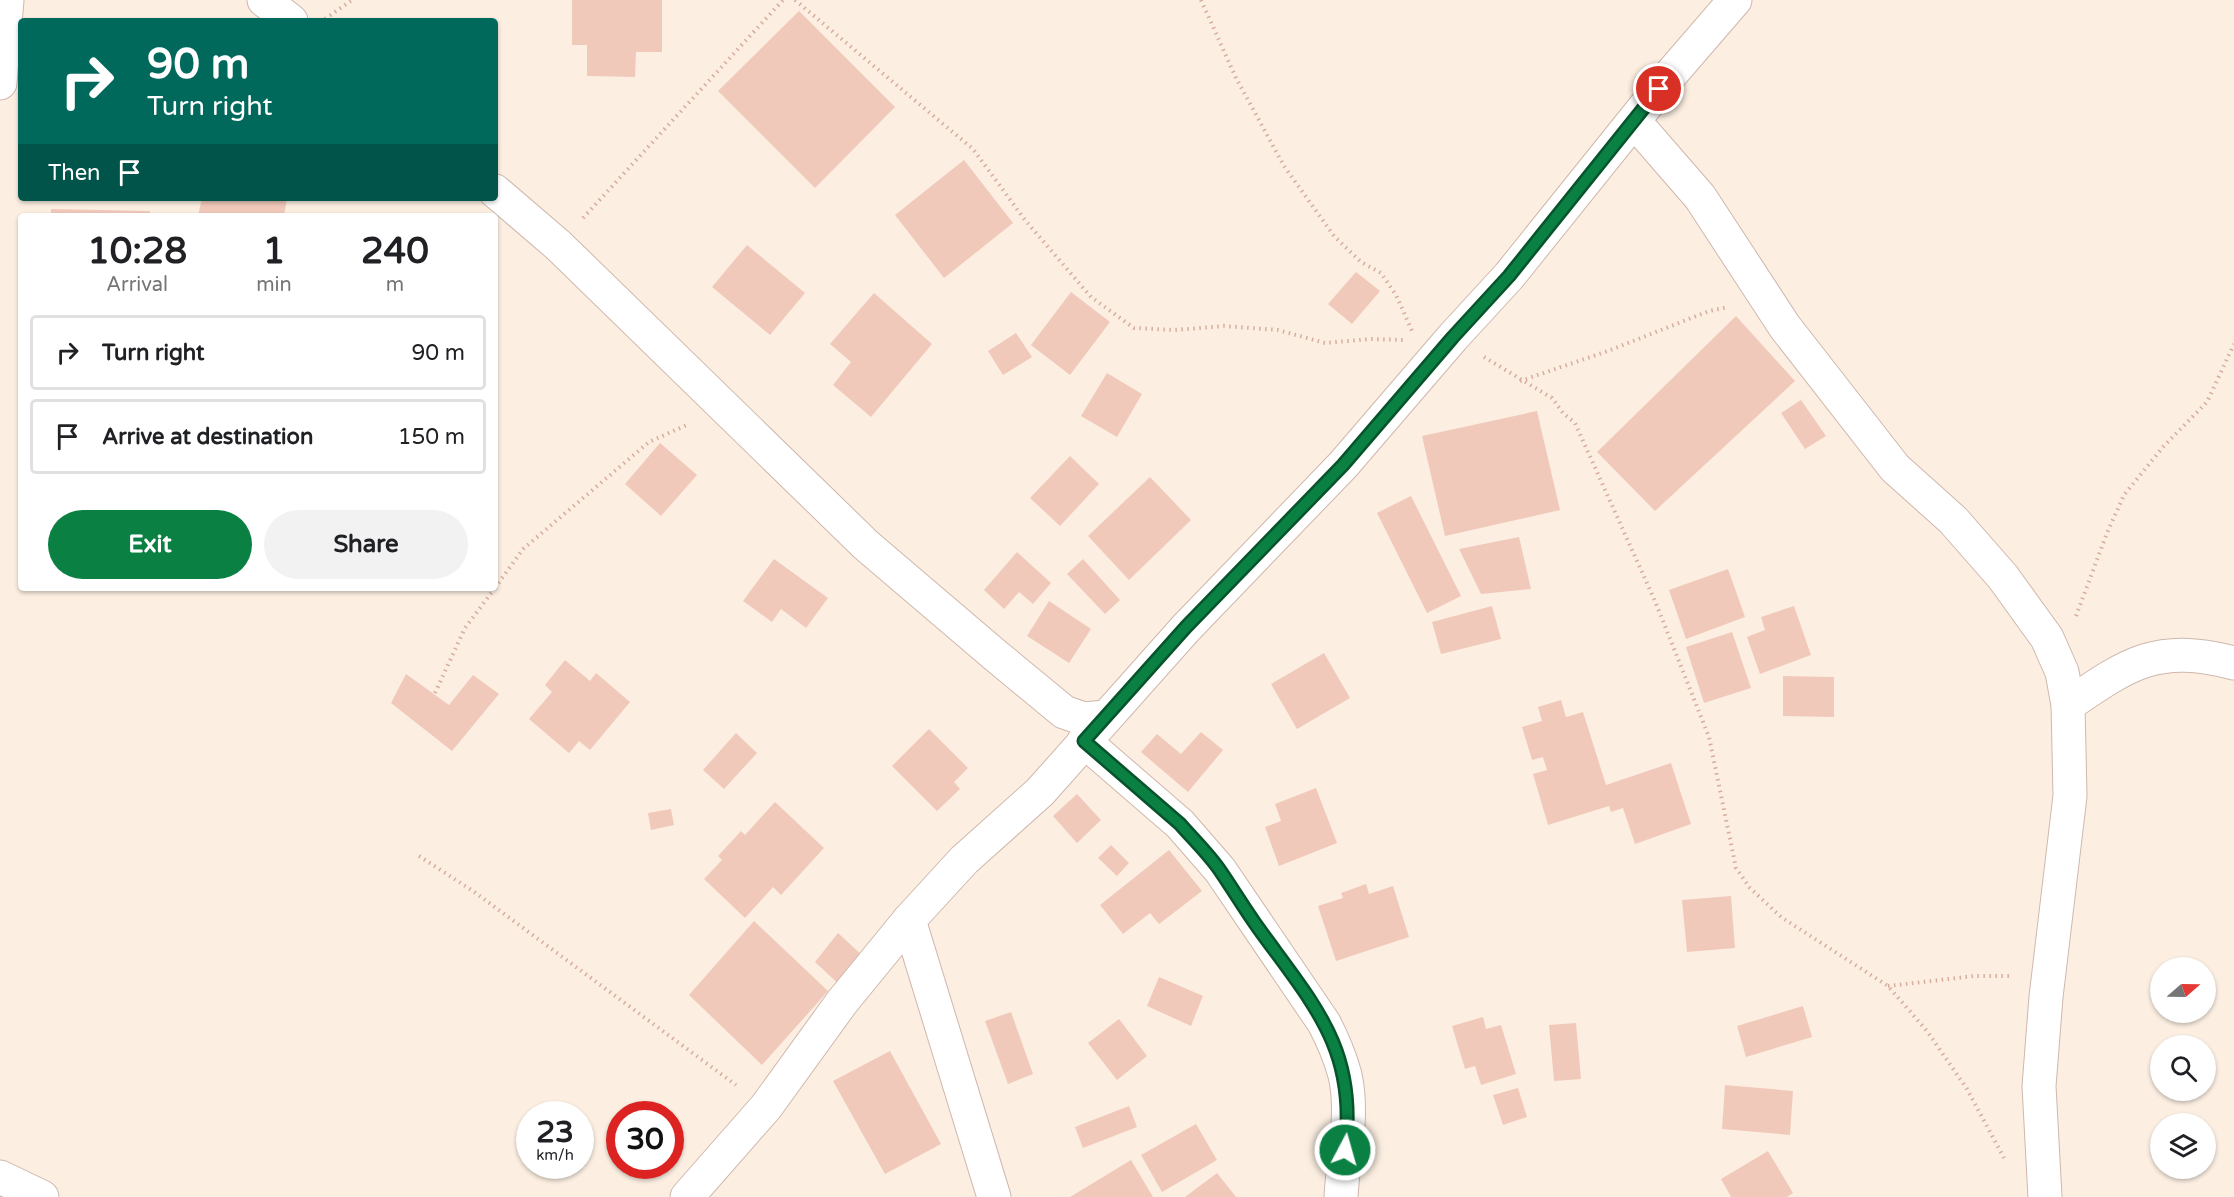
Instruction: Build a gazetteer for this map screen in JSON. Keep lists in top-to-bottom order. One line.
{"north":"right","page":{"turn":["90 m","Turn right"],"then":"Then","eta":["10:28","Arrival","1","min","240","m"],"list":[{"name":"Turn right","value":"90 m"},{"name":"Arrive at destination","value":"150 m"}],"buttons":["Exit","Share"],"speed":"23 km/h","limit":"30"}}
